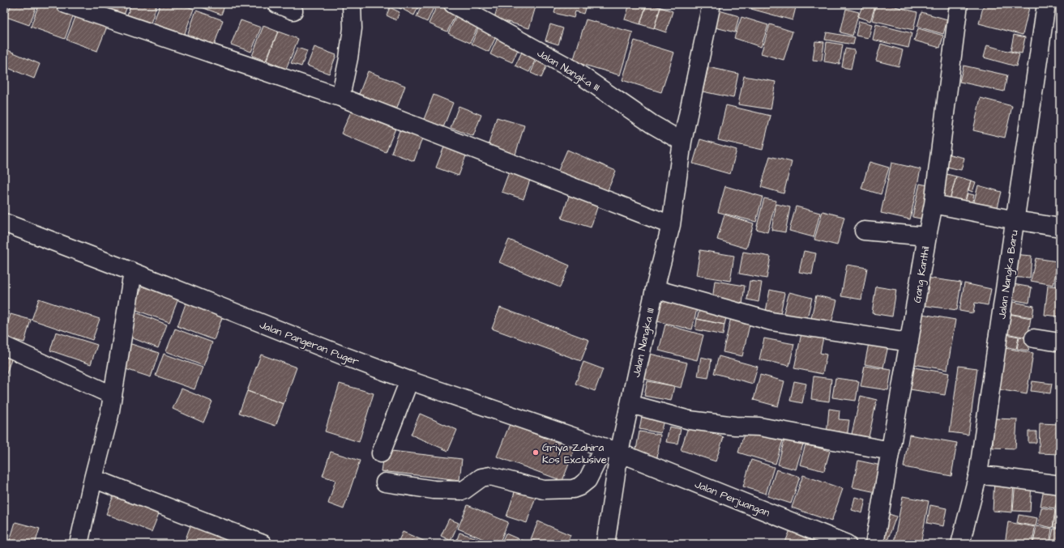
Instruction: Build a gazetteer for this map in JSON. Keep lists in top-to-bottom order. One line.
{"streets":{"street":["Jalan Nangka III","Gang Kanthil","Jalan Nangka Baru","Jalan Pangeran Puger","Jalan Perjuangan"]},"crossings":[["Jalan Nangka III","Jalan Pangeran Puger"],["Jalan Nangka III","Jalan Perjuangan"],["Jalan Pangeran Puger","Jalan Perjuangan"]],"places":["Griya Zahira Kos Exclusive"]}
